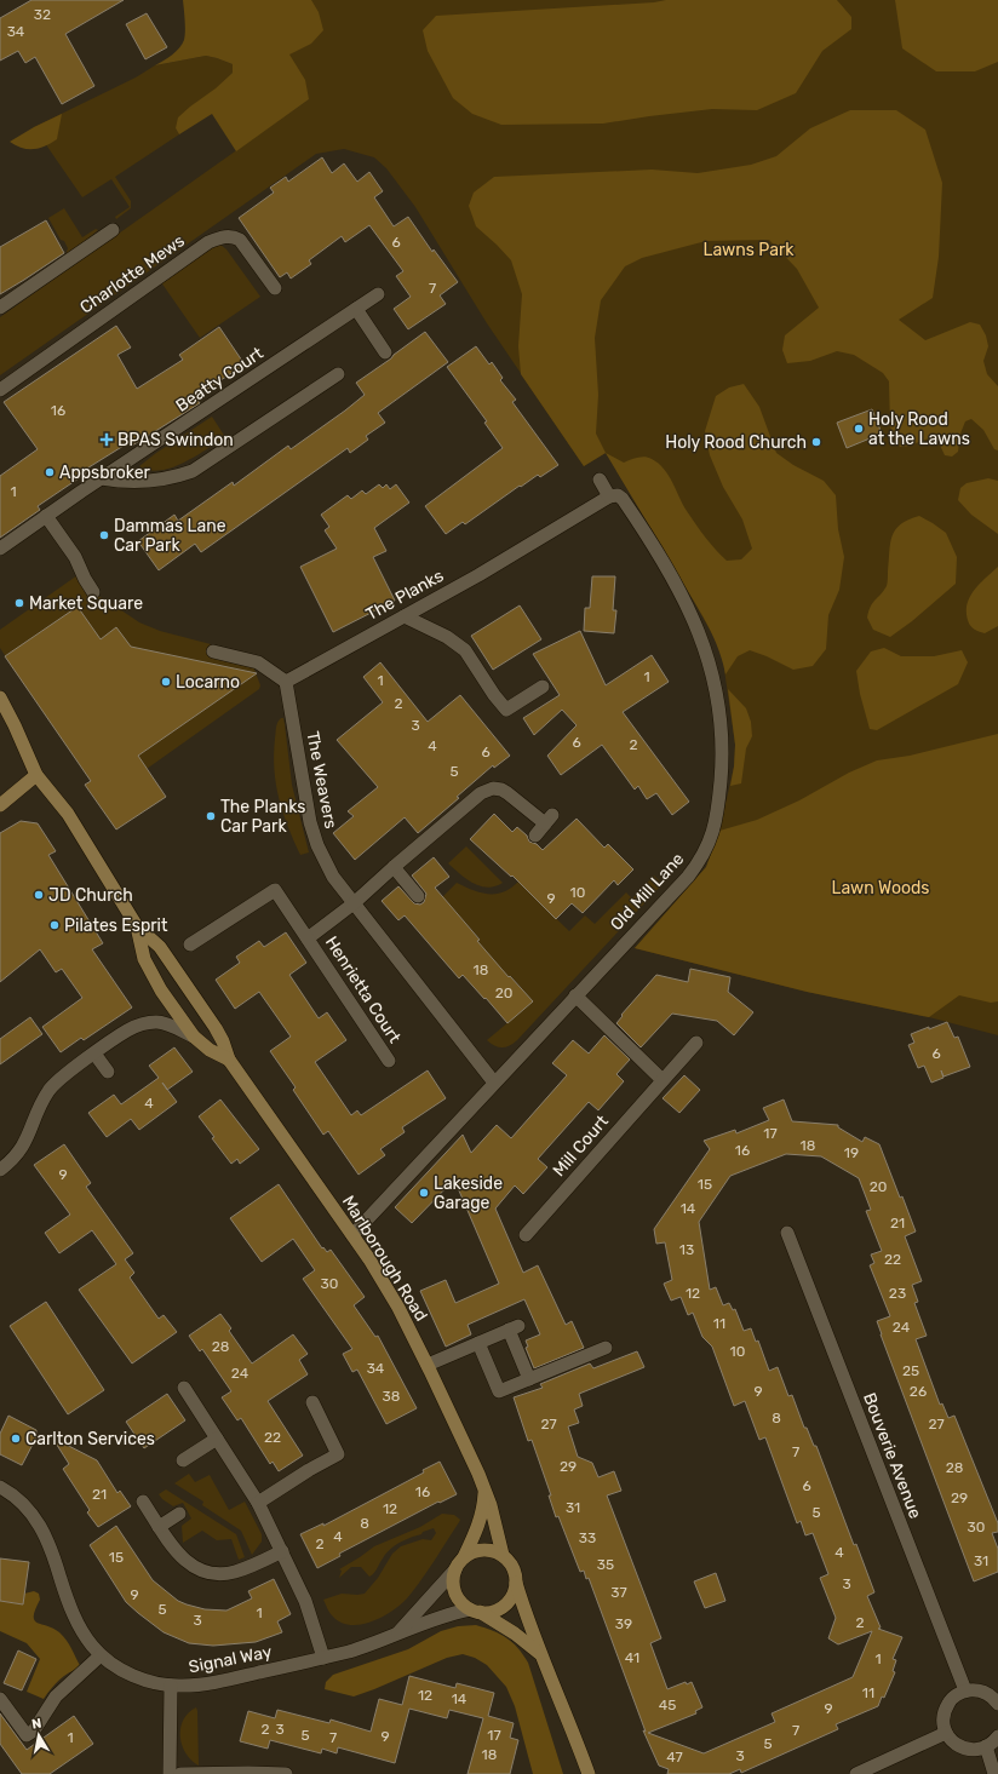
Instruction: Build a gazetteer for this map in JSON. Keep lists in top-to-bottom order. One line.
{"streets":{"main road":["Marlborough Road"],"street":["Charlotte Mews","Beatty Court","The Planks","The Weavers","Old Mill Lane","Henrietta Court","Mill Court","Bouverie Avenue","Signal Way"]},"crossings":[["The Planks","The Weavers"],["The Planks","Old Mill Lane"],["The Weavers","Old Mill Lane"],["The Weavers","Henrietta Court"],["Old Mill Lane","Marlborough Road"],["Marlborough Road","Signal Way"]],"parks":["Lawns Park","Lawn Woods"],"places":{"other":["Holy Rood at the Lawns","Holy Rood Church","Appsbroker","Dammas Lane Car Park","Market Square","Locarno","The Planks Car Park","JD Church","Pilates Esprit","Lakeside Garage","Carlton Services"],"health":["BPAS Swindon"]},"house_numbers":["32","34","6","7","16","1","1","1","2","3","6","2","4","6","5","10","9","18","20","6","4","17","18","16","19","9","15","20","14","21","13","22","30","12","23","11","24","28","10","34","25","24","9","26","38","8","27","27","22","7","29","28","6","16","21","29","31","12","5","8","30","4","33","2","4","15","31","35","3","37","9","5","1","3","2","39","41","1","11","12","14","45","9","2","3","7","5","17","9","1","7","5","18","3","47"],"north":"top"}
